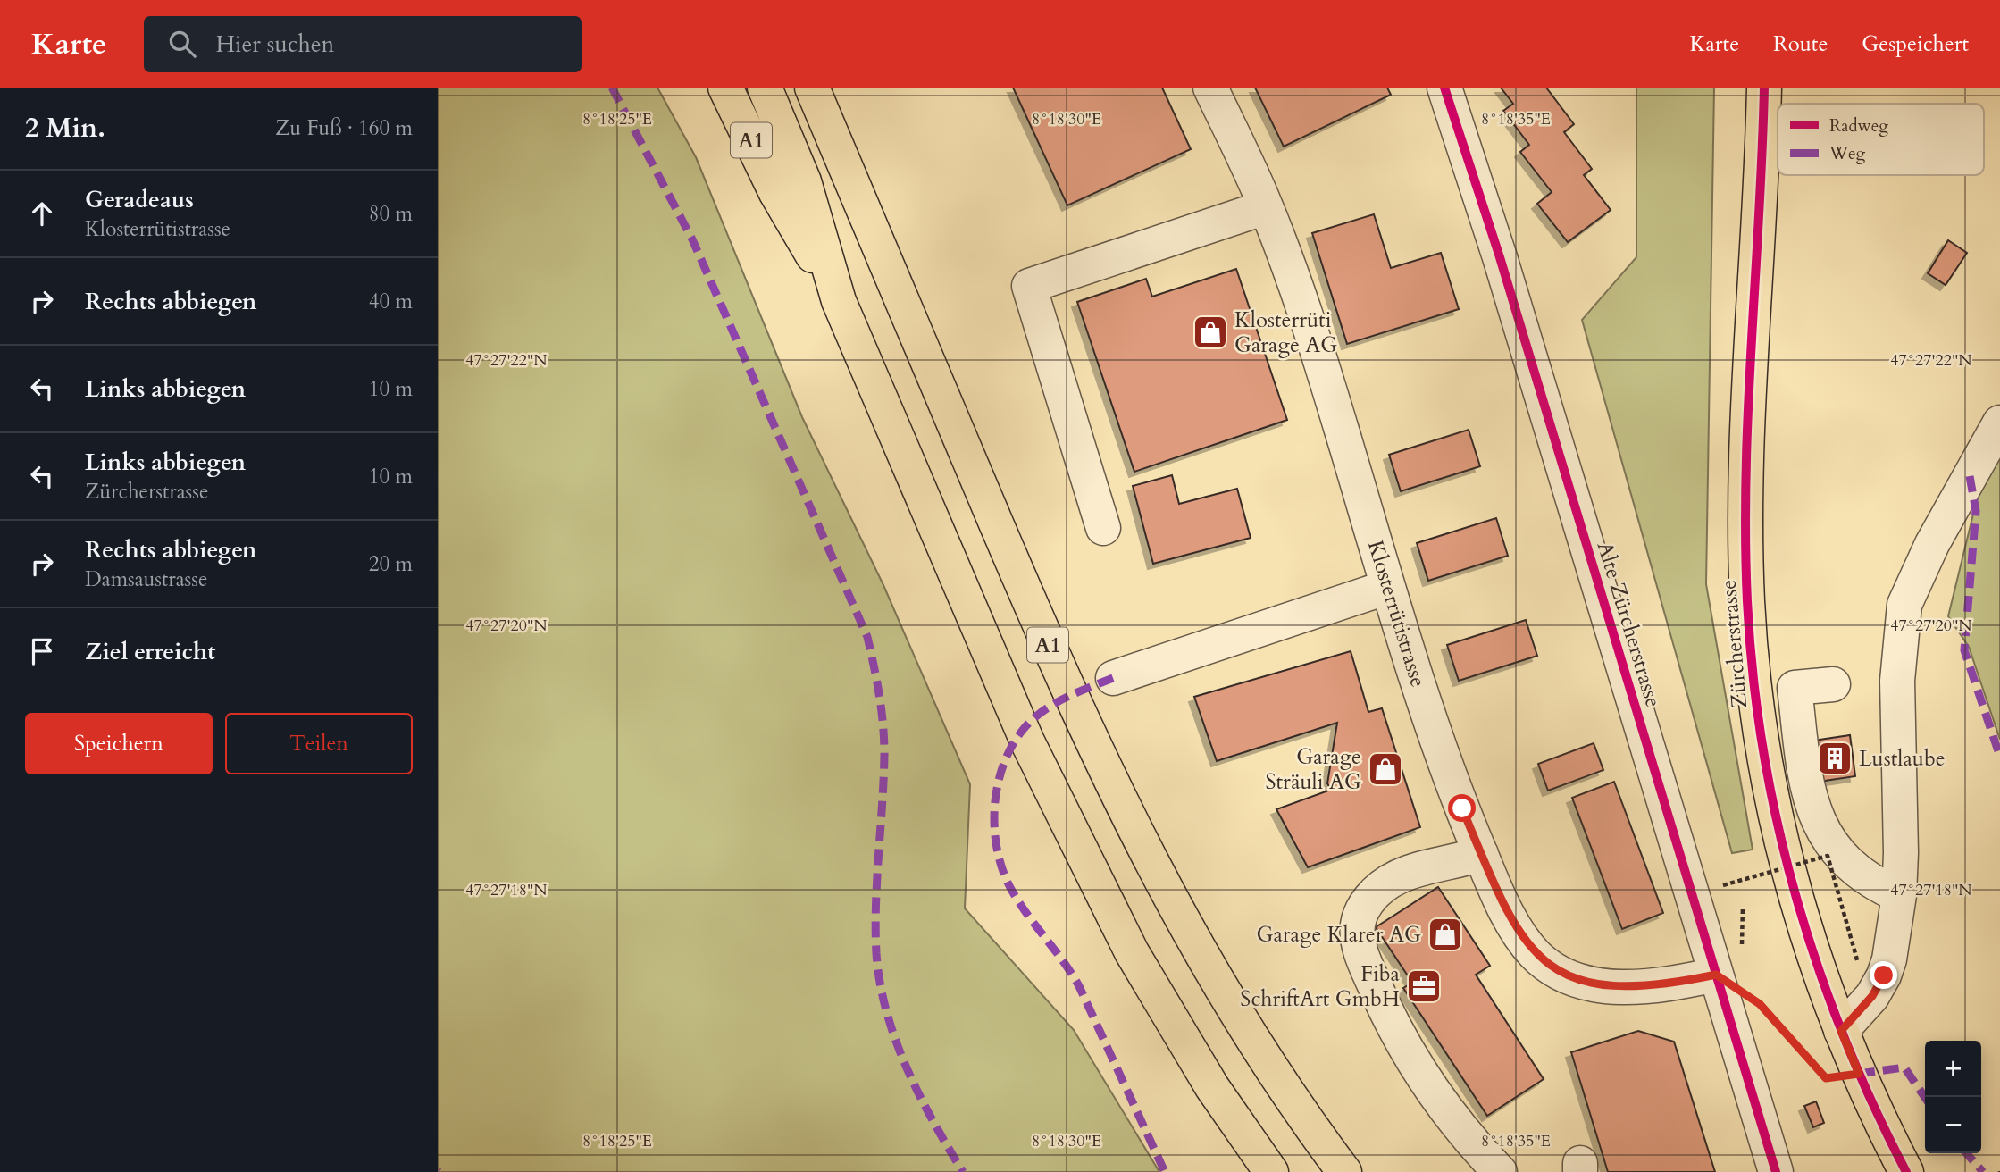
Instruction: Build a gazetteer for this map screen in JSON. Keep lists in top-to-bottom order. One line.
{"streets":{"main road":["A1","Zürcherstrasse"],"street":["Klosterrütistrasse","Alte Zürcherstrasse"]},"crossings":[["Klosterrütistrasse","Alte Zürcherstrasse"]],"places":{"shop":["Klosterrüti Garage AG","Garage Sträuli AG","Garage Klarer AG"],"building":["Lustlaube"],"office":["Fiba SchriftArt GmbH"]},"legend":["Radweg","Weg"],"page":{"header":"Karte","search":"Hier suchen","nav":["Karte","Route","Gespeichert"],"heading":["2 Min.","Zu Fuß · 160 m"],"list":[["Geradeaus","Klosterrütistrasse","80 m"],["Rechts abbiegen","40 m"],["Links abbiegen","10 m"],["Links abbiegen","Zürcherstrasse","10 m"],["Rechts abbiegen","Damsaustrasse","20 m"],"Ziel erreicht"],"buttons":["Speichern","Teilen"],"map_buttons":["+","−"]},"coordinates":["8°18'25\"E","8°18'30\"E","8°18'35\"E","47°27'22\"N","47°27'20\"N","47°27'18\"N"]}
